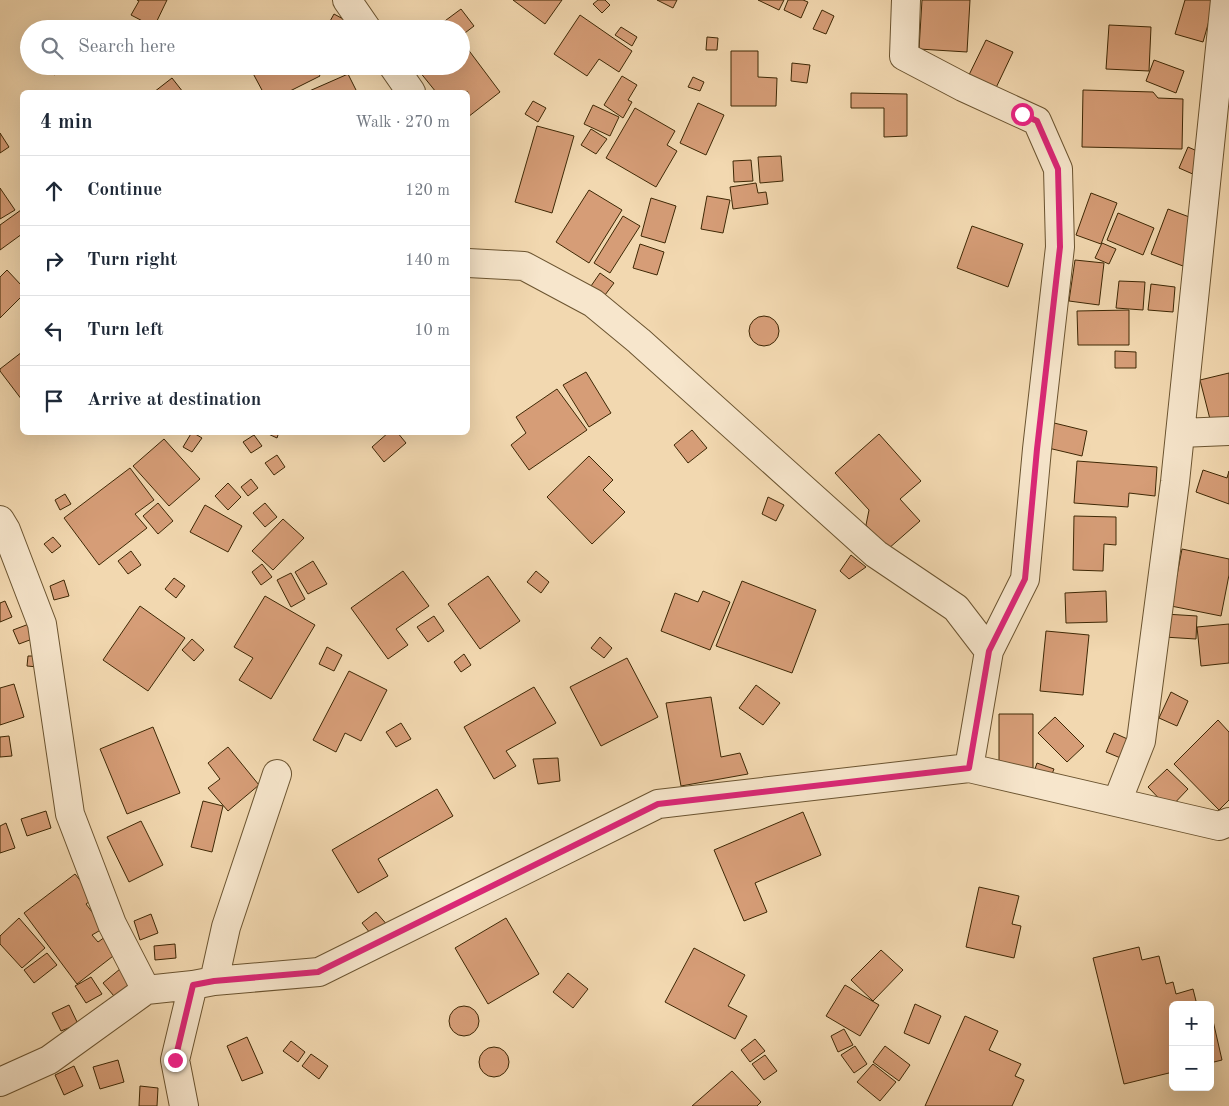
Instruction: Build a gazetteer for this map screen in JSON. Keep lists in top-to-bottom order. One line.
{"page":{"search":"Search here","heading":["4 min","Walk · 270 m"],"list":[["Continue","120 m"],["Turn right","140 m"],["Turn left","10 m"],"Arrive at destination"],"map_buttons":["+","−"]}}
